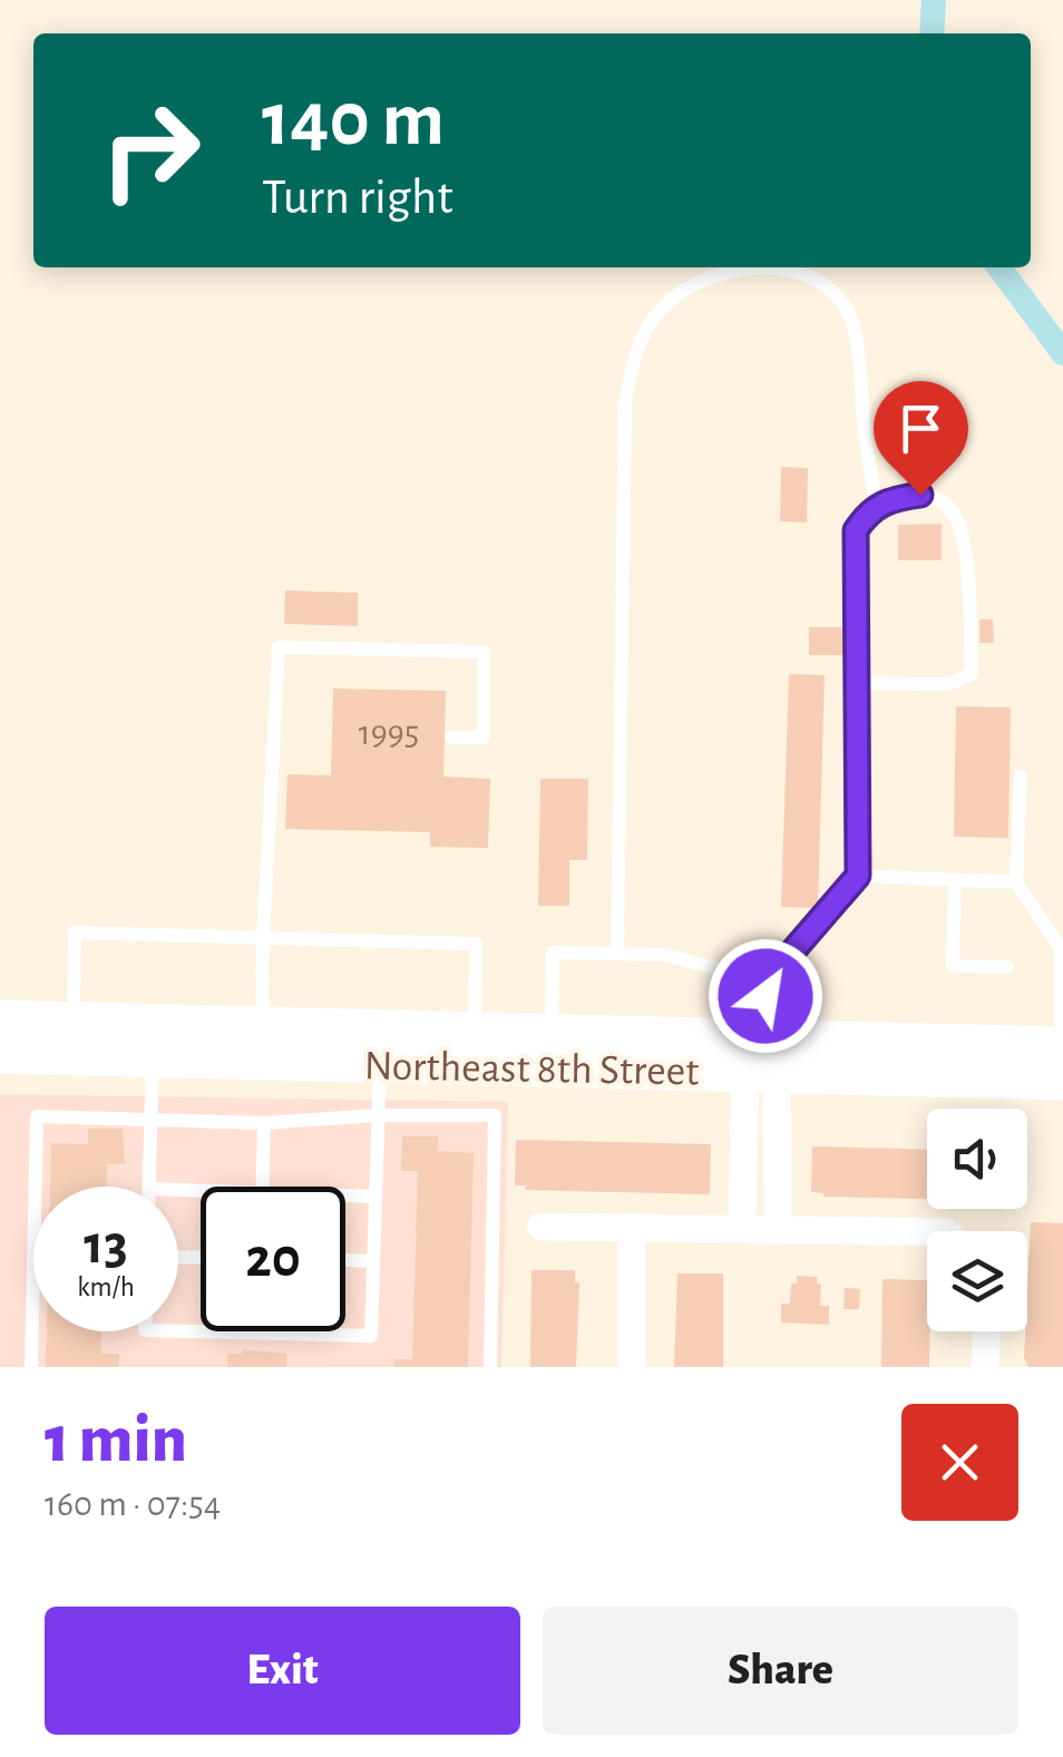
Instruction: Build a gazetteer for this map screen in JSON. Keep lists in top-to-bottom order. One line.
{"streets":{"main road":["Northeast 8th Street"]},"house_numbers":["1995"],"page":{"turn":["140 m","Turn right"],"speed":"13 km/h","limit":"20","heading":["1 min","160 m · 07:54"],"buttons":["Exit","Share"]}}
